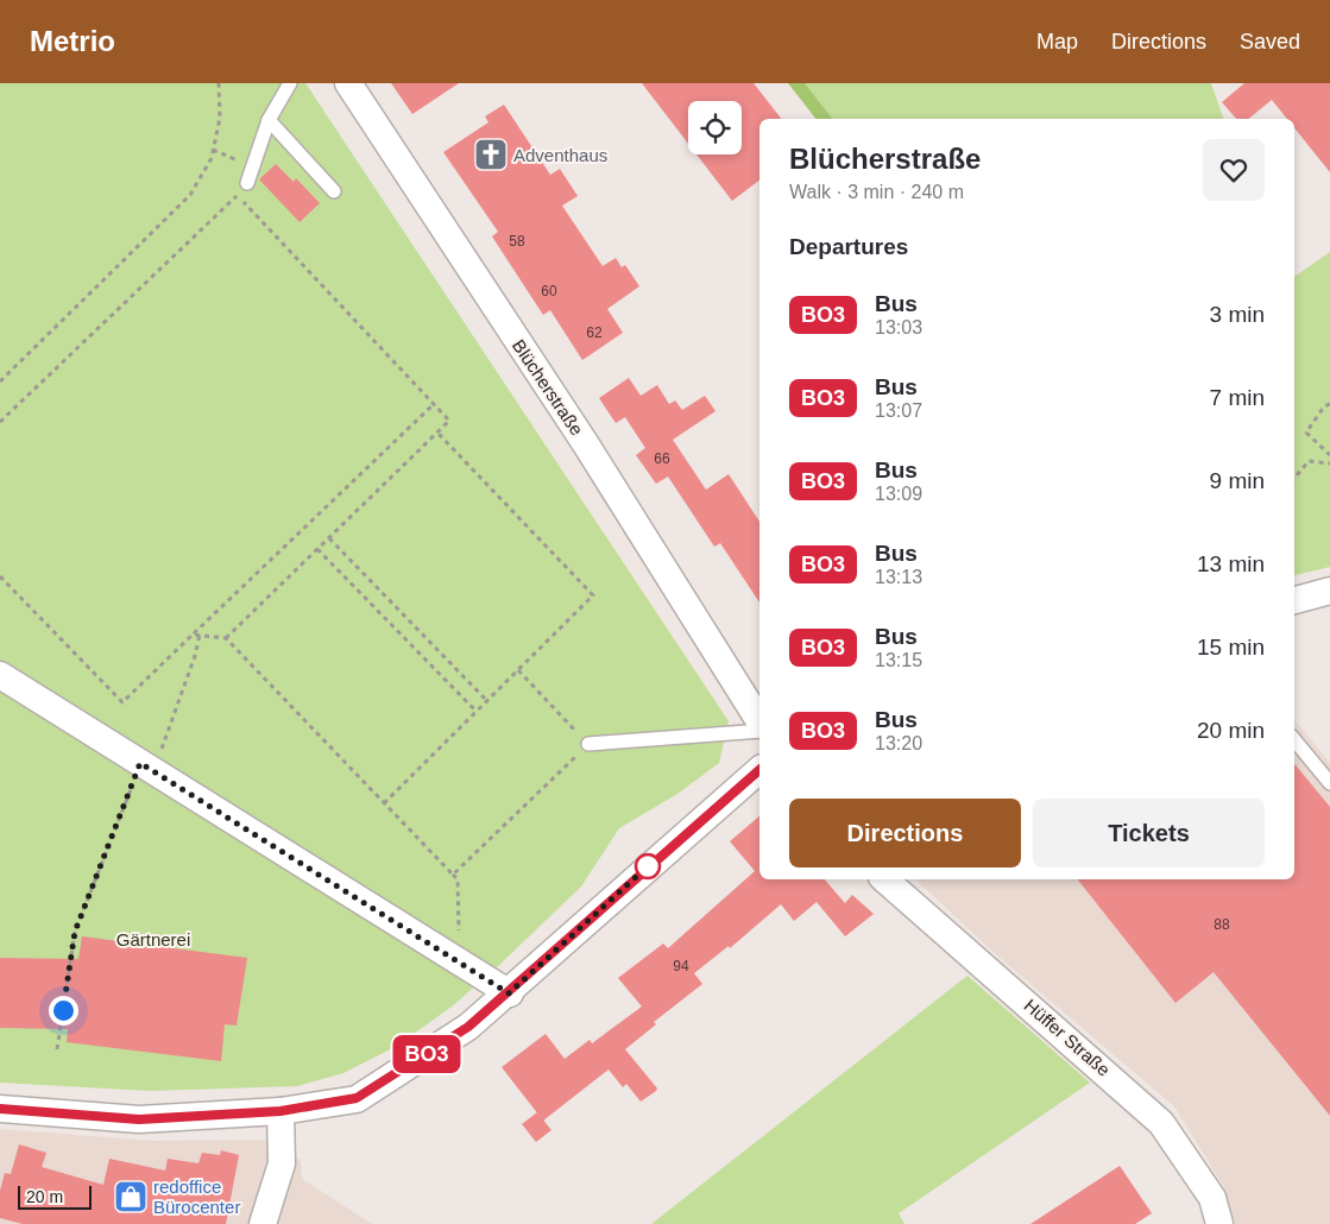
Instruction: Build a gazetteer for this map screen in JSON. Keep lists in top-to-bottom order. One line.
{"streets":{"street":["Blücherstraße","Hüffer Straße"]},"parks":["Gärtnerei"],"places":{"church":["Adventhaus"],"shop":["redoffice Bürocenter"]},"lines":["bus line BO3"],"house_numbers":["58","60","62","66","88","94"],"scale_bar":"20 m","page":{"header":"Metrio","nav":["Map","Directions","Saved"],"on_map":"BO3","heading":[["Blücherstraße","Walk · 3 min · 240 m"],"Departures"],"list":[{"mark":"BO3","name":"Bus","note":"13:03","value":"3 min"},{"mark":"BO3","name":"Bus","note":"13:07","value":"7 min"},{"mark":"BO3","name":"Bus","note":"13:09","value":"9 min"},{"mark":"BO3","name":"Bus","note":"13:13","value":"13 min"},{"mark":"BO3","name":"Bus","note":"13:15","value":"15 min"},{"mark":"BO3","name":"Bus","note":"13:20","value":"20 min"}],"buttons":["Directions","Tickets"],"scale":"20 m"}}
